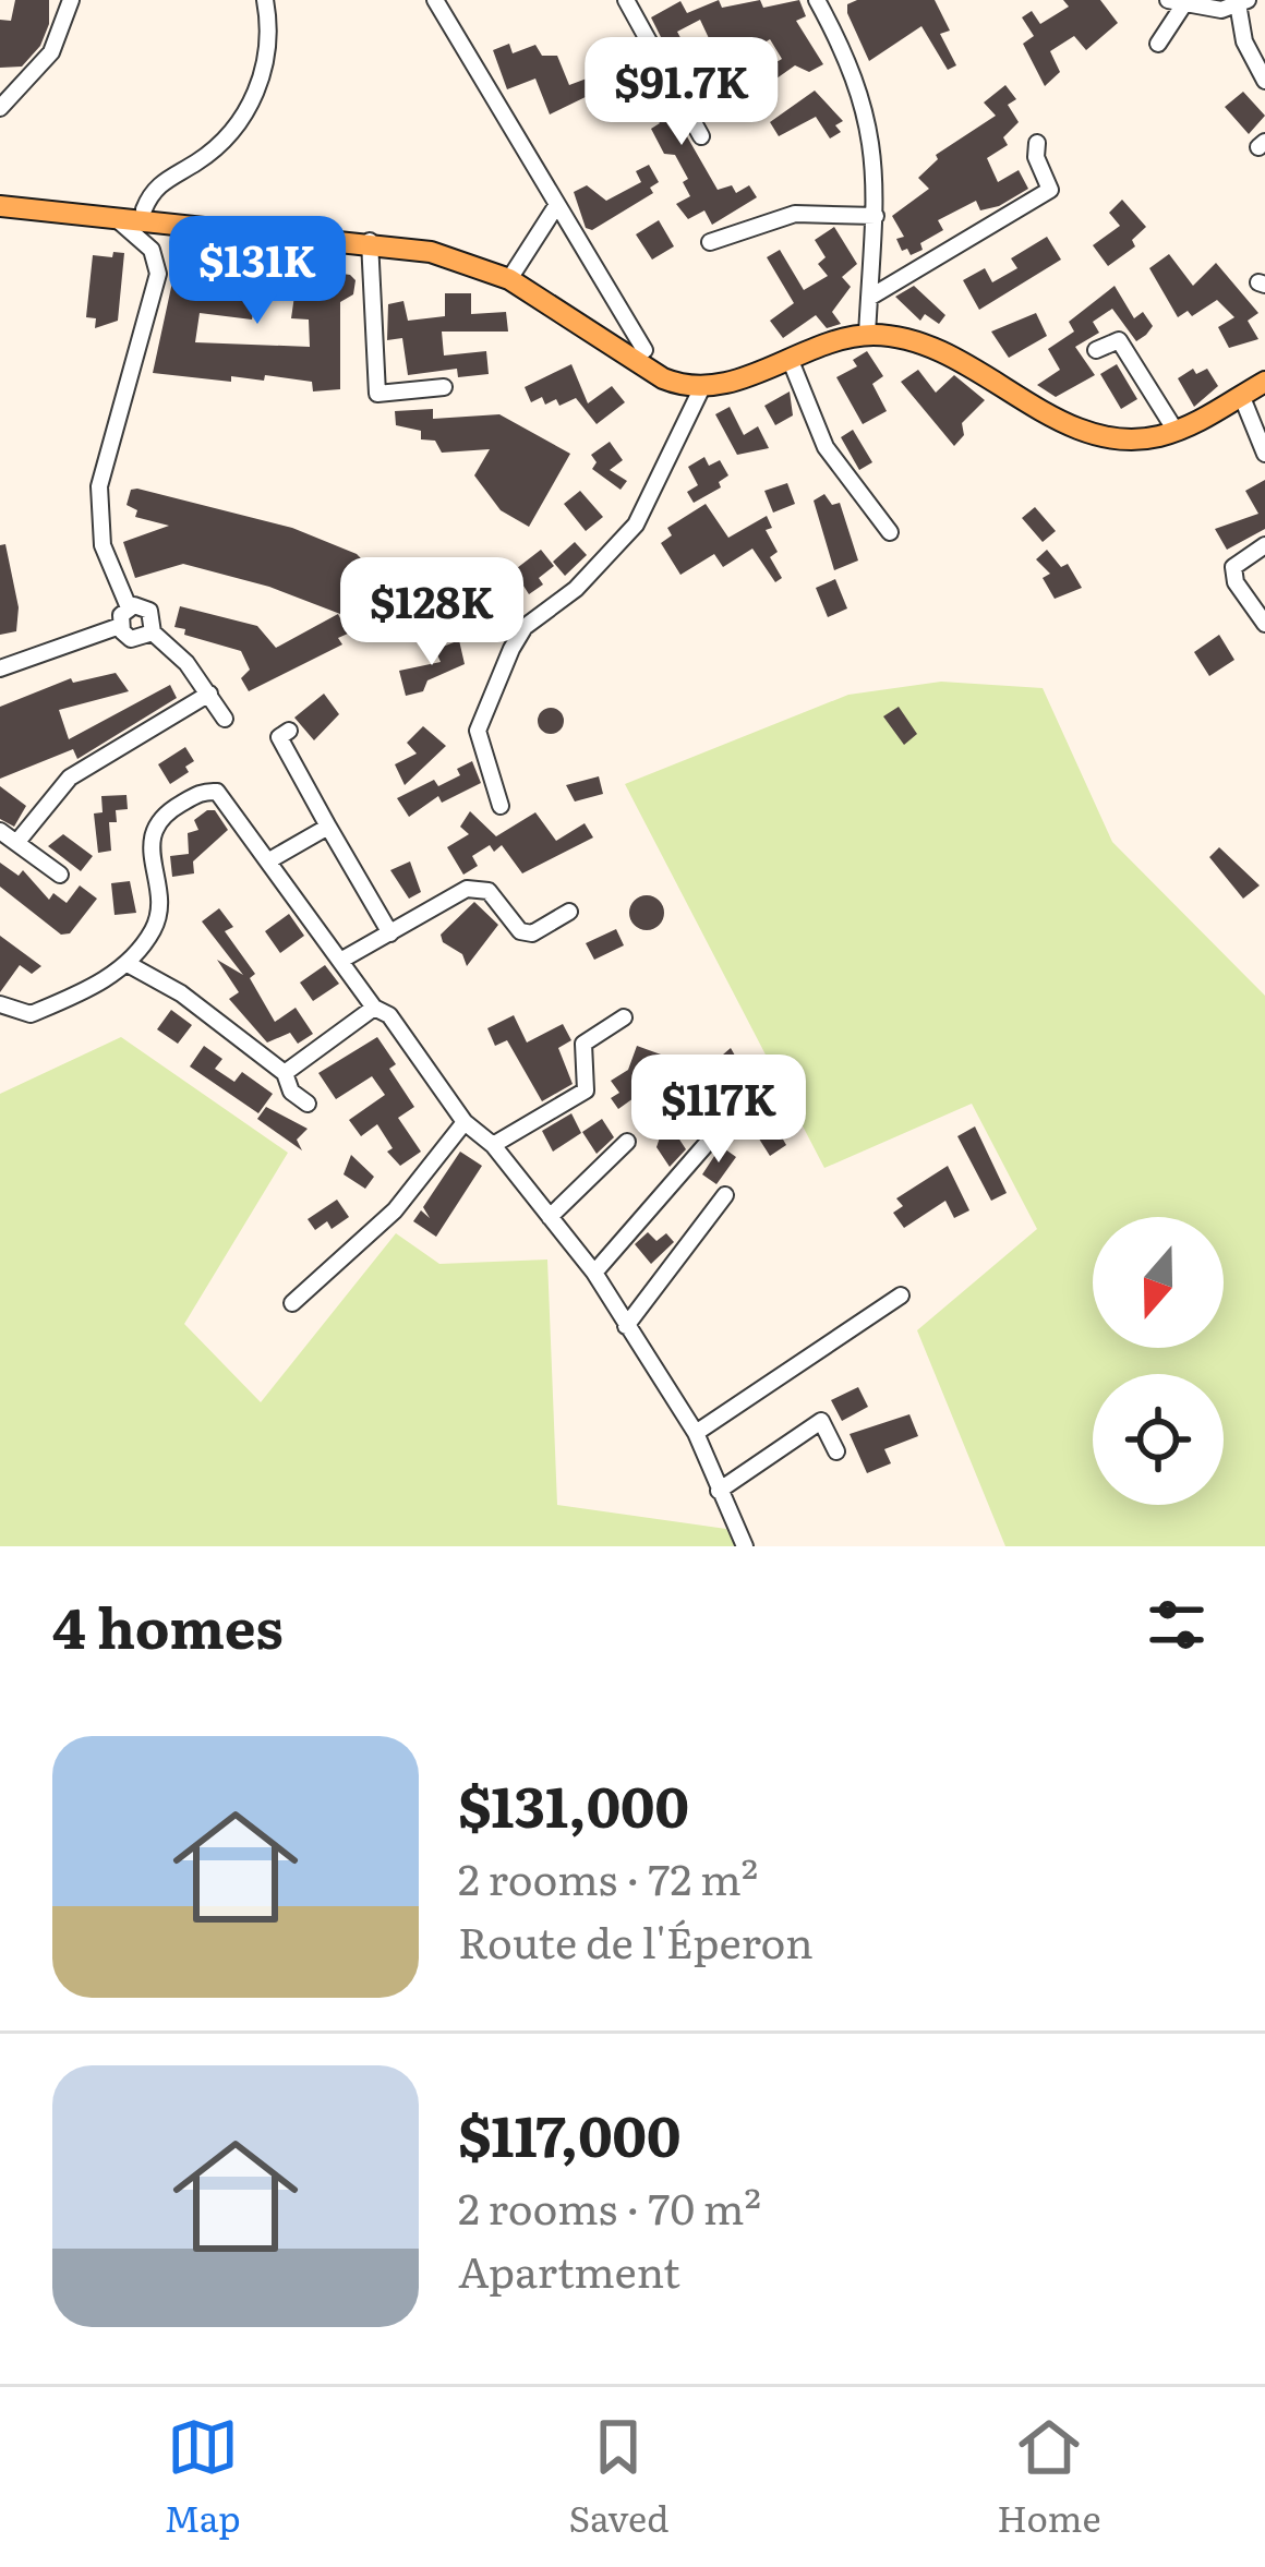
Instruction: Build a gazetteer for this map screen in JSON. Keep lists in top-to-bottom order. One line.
{"north":"bottom","page":{"price":["$91.7K","$131K","$128K","$117K"],"heading":"4 homes","list":[{"name":"$131,000","note":"2 rooms · 72 m² · Route de l'Éperon"},{"name":"$117,000","note":"2 rooms · 70 m² · Apartment"}],"tabs":["Map","Saved","Home"]}}
